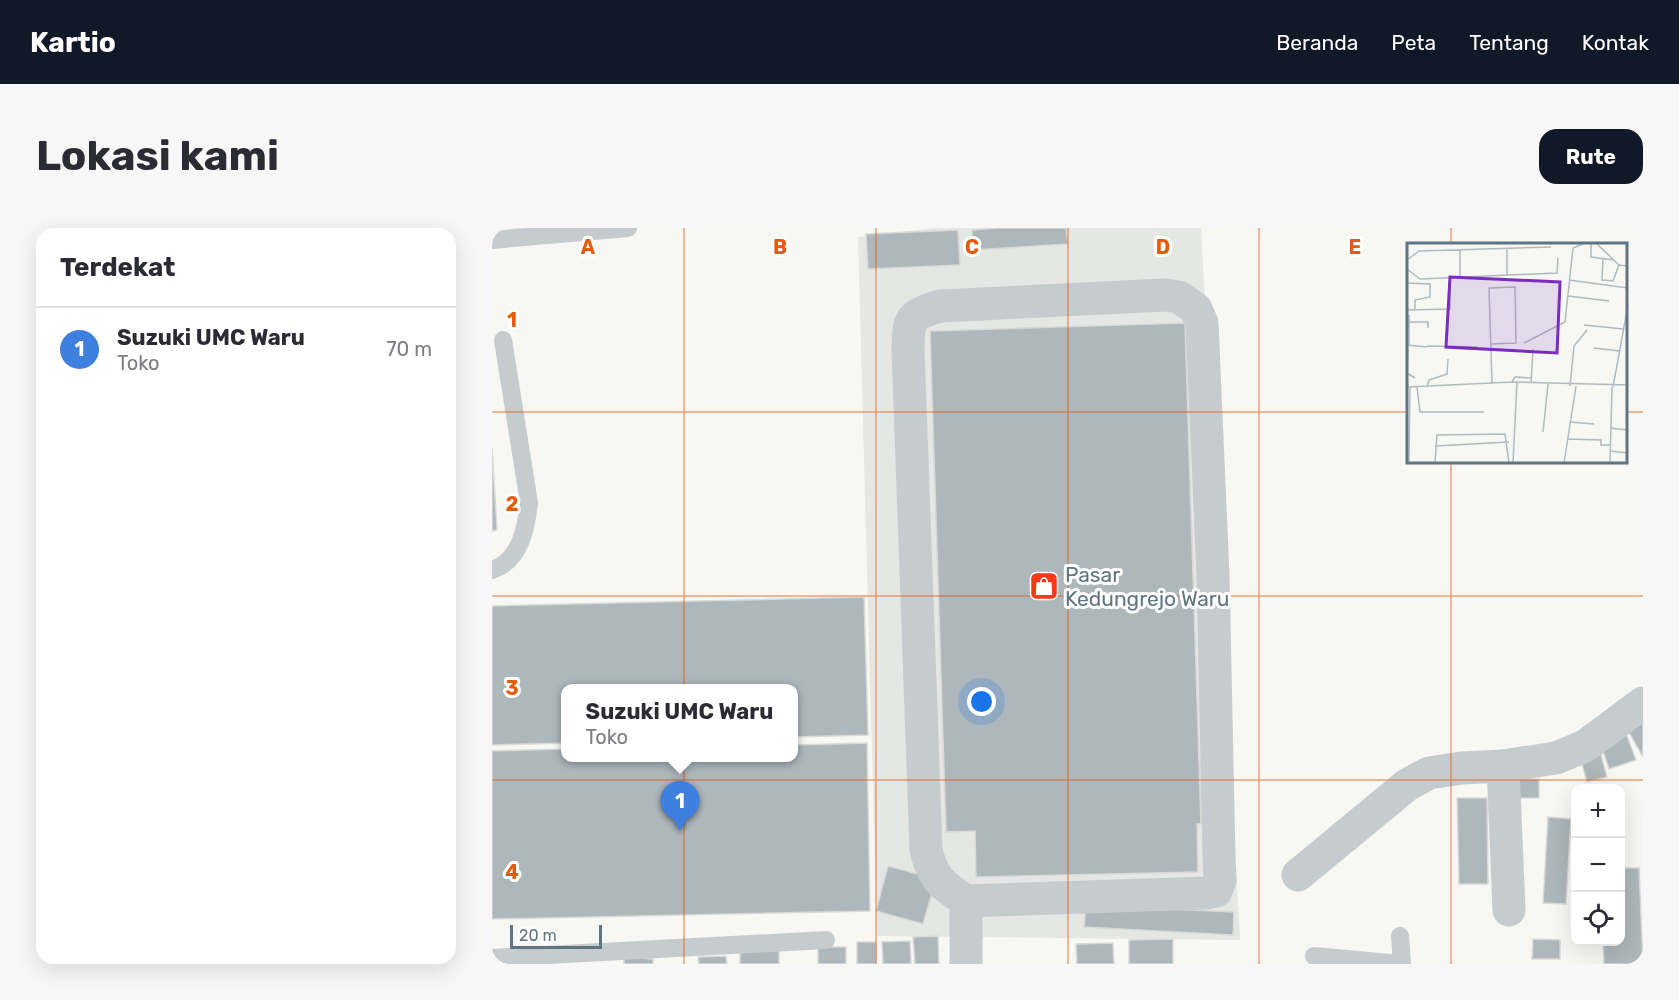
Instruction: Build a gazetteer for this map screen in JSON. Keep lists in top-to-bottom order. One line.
{"places":{"shop":["Pasar Kedungrejo Waru"]},"scale_bar":"20 m","page":{"header":"Kartio","nav":["Beranda","Peta","Tentang","Kontak"],"buttons":"Rute","title":"Lokasi kami","heading":"Terdekat","list":[{"mark":"1","name":"Suzuki UMC Waru","note":"Toko","value":"70 m"}],"popup":["Suzuki UMC Waru","Toko"],"pins":"1","map_buttons":["+","−"],"scale":"20 m"},"grid":{"columns":["A","B","C","D","E"],"rows":["1","2","3","4"]}}
